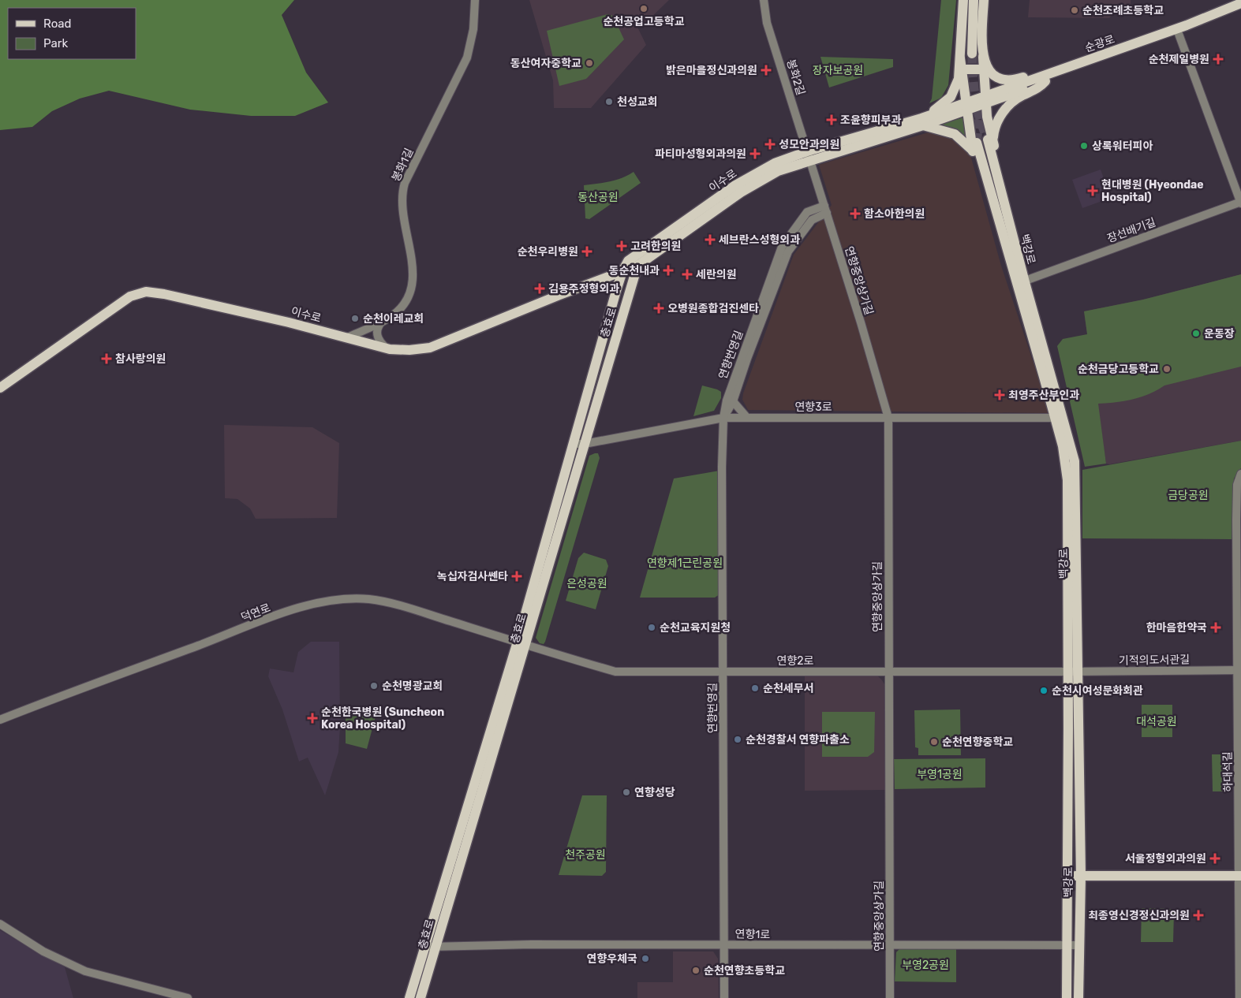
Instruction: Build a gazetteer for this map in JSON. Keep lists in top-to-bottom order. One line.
{"streets":{"main road":["순광로","이수로","백강로","충효로"],"street":["봉화2길","봉화1길","장선배기길","연향중앙상가길","연향번영길","연향3로","덕연로","기적의도서관길","연향2로","하대석길","연향1로"]},"crossings":[["순광로","이수로"],["봉화2길","이수로"],["봉화2길","연향중앙상가길"],["봉화2길","연향번영길"],["봉화1길","이수로"],["이수로","충효로"],["백강로","연향3로"],["백강로","기적의도서관길"],["백강로","연향2로"],["백강로","연향1로"],["연향중앙상가길","연향번영길"],["연향중앙상가길","연향3로"],["연향중앙상가길","연향2로"],["연향중앙상가길","연향1로"],["충효로","연향3로"],["충효로","덕연로"],["충효로","연향2로"],["충효로","연향1로"],["연향번영길","연향3로"],["연향번영길","연향2로"],["연향번영길","연향1로"],["덕연로","연향2로"],["기적의도서관길","연향2로"],["기적의도서관길","하대석길"]],"parks":["장자보공원","동산공원","금당공원","연향제1근린공원","은성공원","대석공원","부영1공원","천주공원","부영2공원"],"places":{"other":["순천공업고등학교","순천조례초등학교","동산여자중학교","천성교회","상록워터피아","순천이레교회","운동장","순천금당고등학교","순천교육지원청","순천명광교회","순천세무서","순천시여성문화회관","순천경찰서 연향파출소","순천연향중학교","연향성당","연향우체국","순천연향초등학교"],"health":["순천제일병원","밝은마을정신과의원","조윤향피부과","성모안과의원","파티마성형외과의원","현대병원 (Hyeondae Hospital)","함소아한의원","세브란스성형외과","고려한의원","순천우리병원","동순천내과","세란의원","김용주정형외과","오병원종합검진센타","참사랑의원","최영주산부인과","녹십자검사쎈타","한마음한약국","순천한국병원 (Suncheon Korea Hospital)","서울정형외과의원","최종영신경정신과의원"]},"legend":["Road","Park"]}
